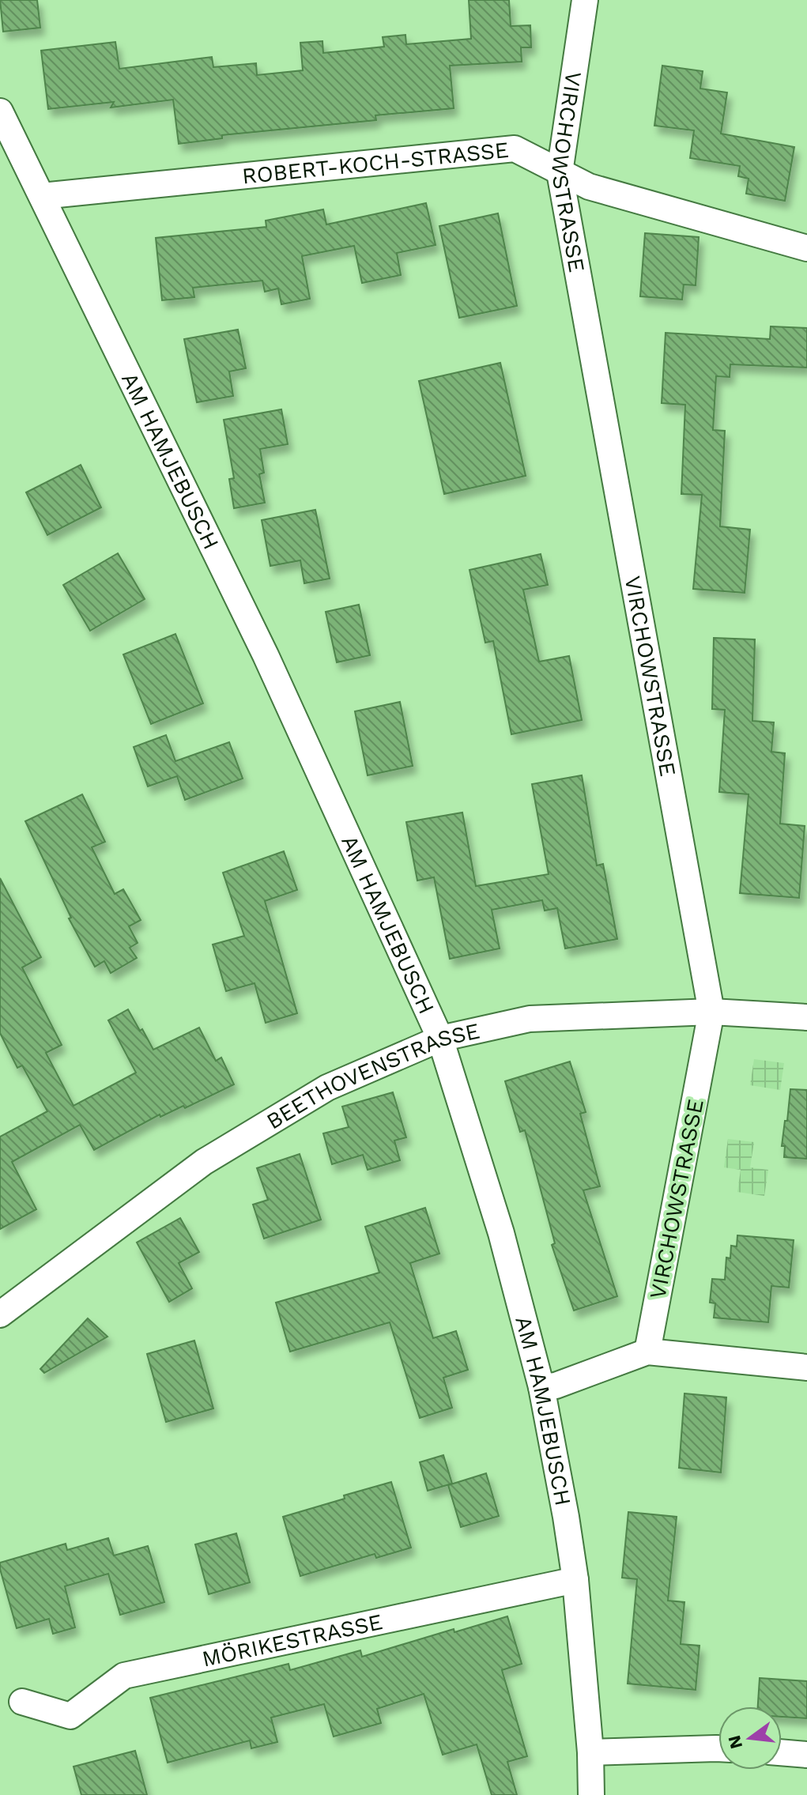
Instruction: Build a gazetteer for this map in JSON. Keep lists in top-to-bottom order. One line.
{"streets":{"street":["ROBERT-KOCH-STRASSE","VIRCHOWSTRASSE","AM HAMJEBUSCH","BEETHOVENSTRASSE","MÖRIKESTRASSE"]},"crossings":[["ROBERT-KOCH-STRASSE","VIRCHOWSTRASSE"],["ROBERT-KOCH-STRASSE","AM HAMJEBUSCH"],["VIRCHOWSTRASSE","BEETHOVENSTRASSE"],["AM HAMJEBUSCH","BEETHOVENSTRASSE"],["AM HAMJEBUSCH","MÖRIKESTRASSE"]],"north":"left"}
